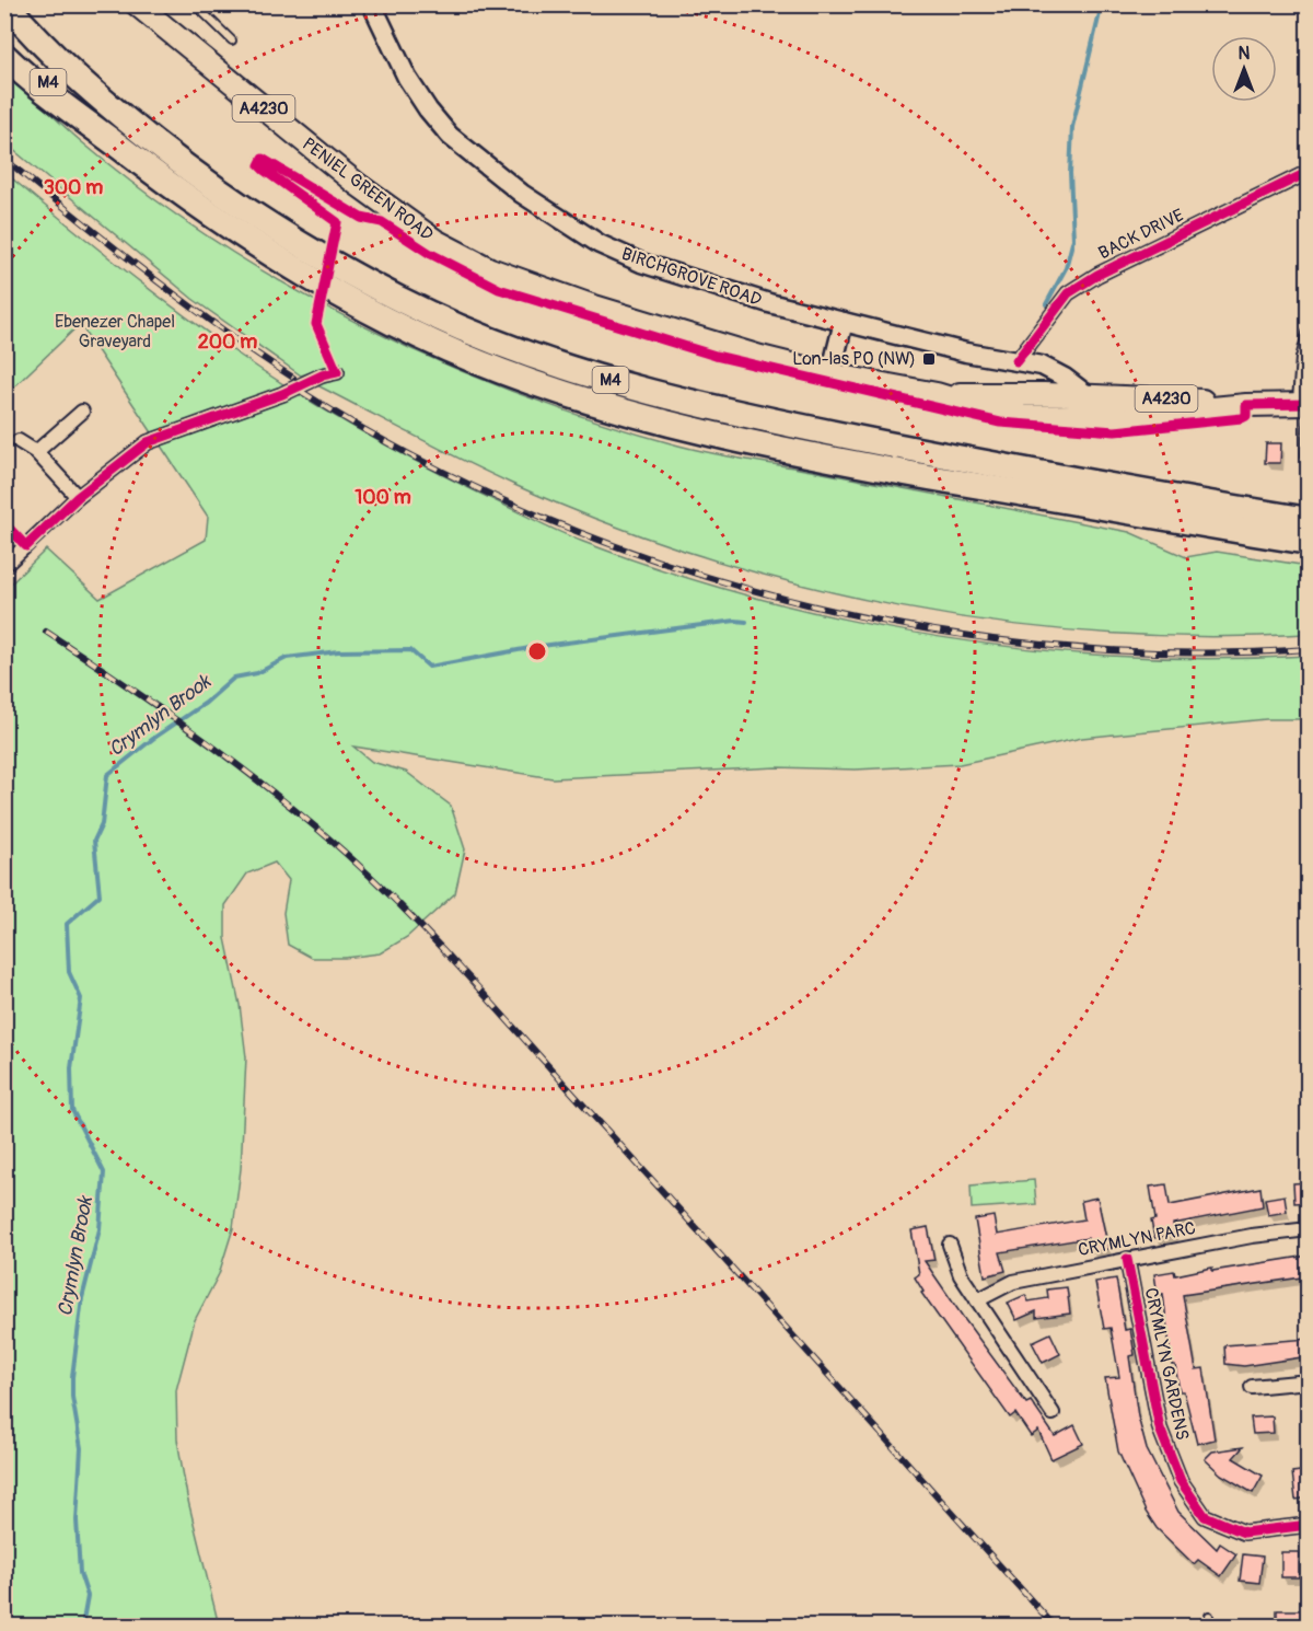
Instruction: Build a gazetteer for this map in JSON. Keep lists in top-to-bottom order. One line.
{"streets":{"highway":["M4"],"main road":["A4230","PENIEL GREEN ROAD","BIRCHGROVE ROAD"],"street":["BACK DRIVE","CRYMLYN PARC","CRYMLYN GARDENS"]},"crossings":[["A4230","PENIEL GREEN ROAD"],["A4230","BIRCHGROVE ROAD"],["BACK DRIVE","BIRCHGROVE ROAD"],["CRYMLYN PARC","CRYMLYN GARDENS"]],"water":["Crymlyn Brook"],"parks":["Ebenezer Chapel Graveyard"],"places":{"transit":["Lon-las PO (NW)"]},"north":"top","rings":["300 m","200 m","100 m"]}
